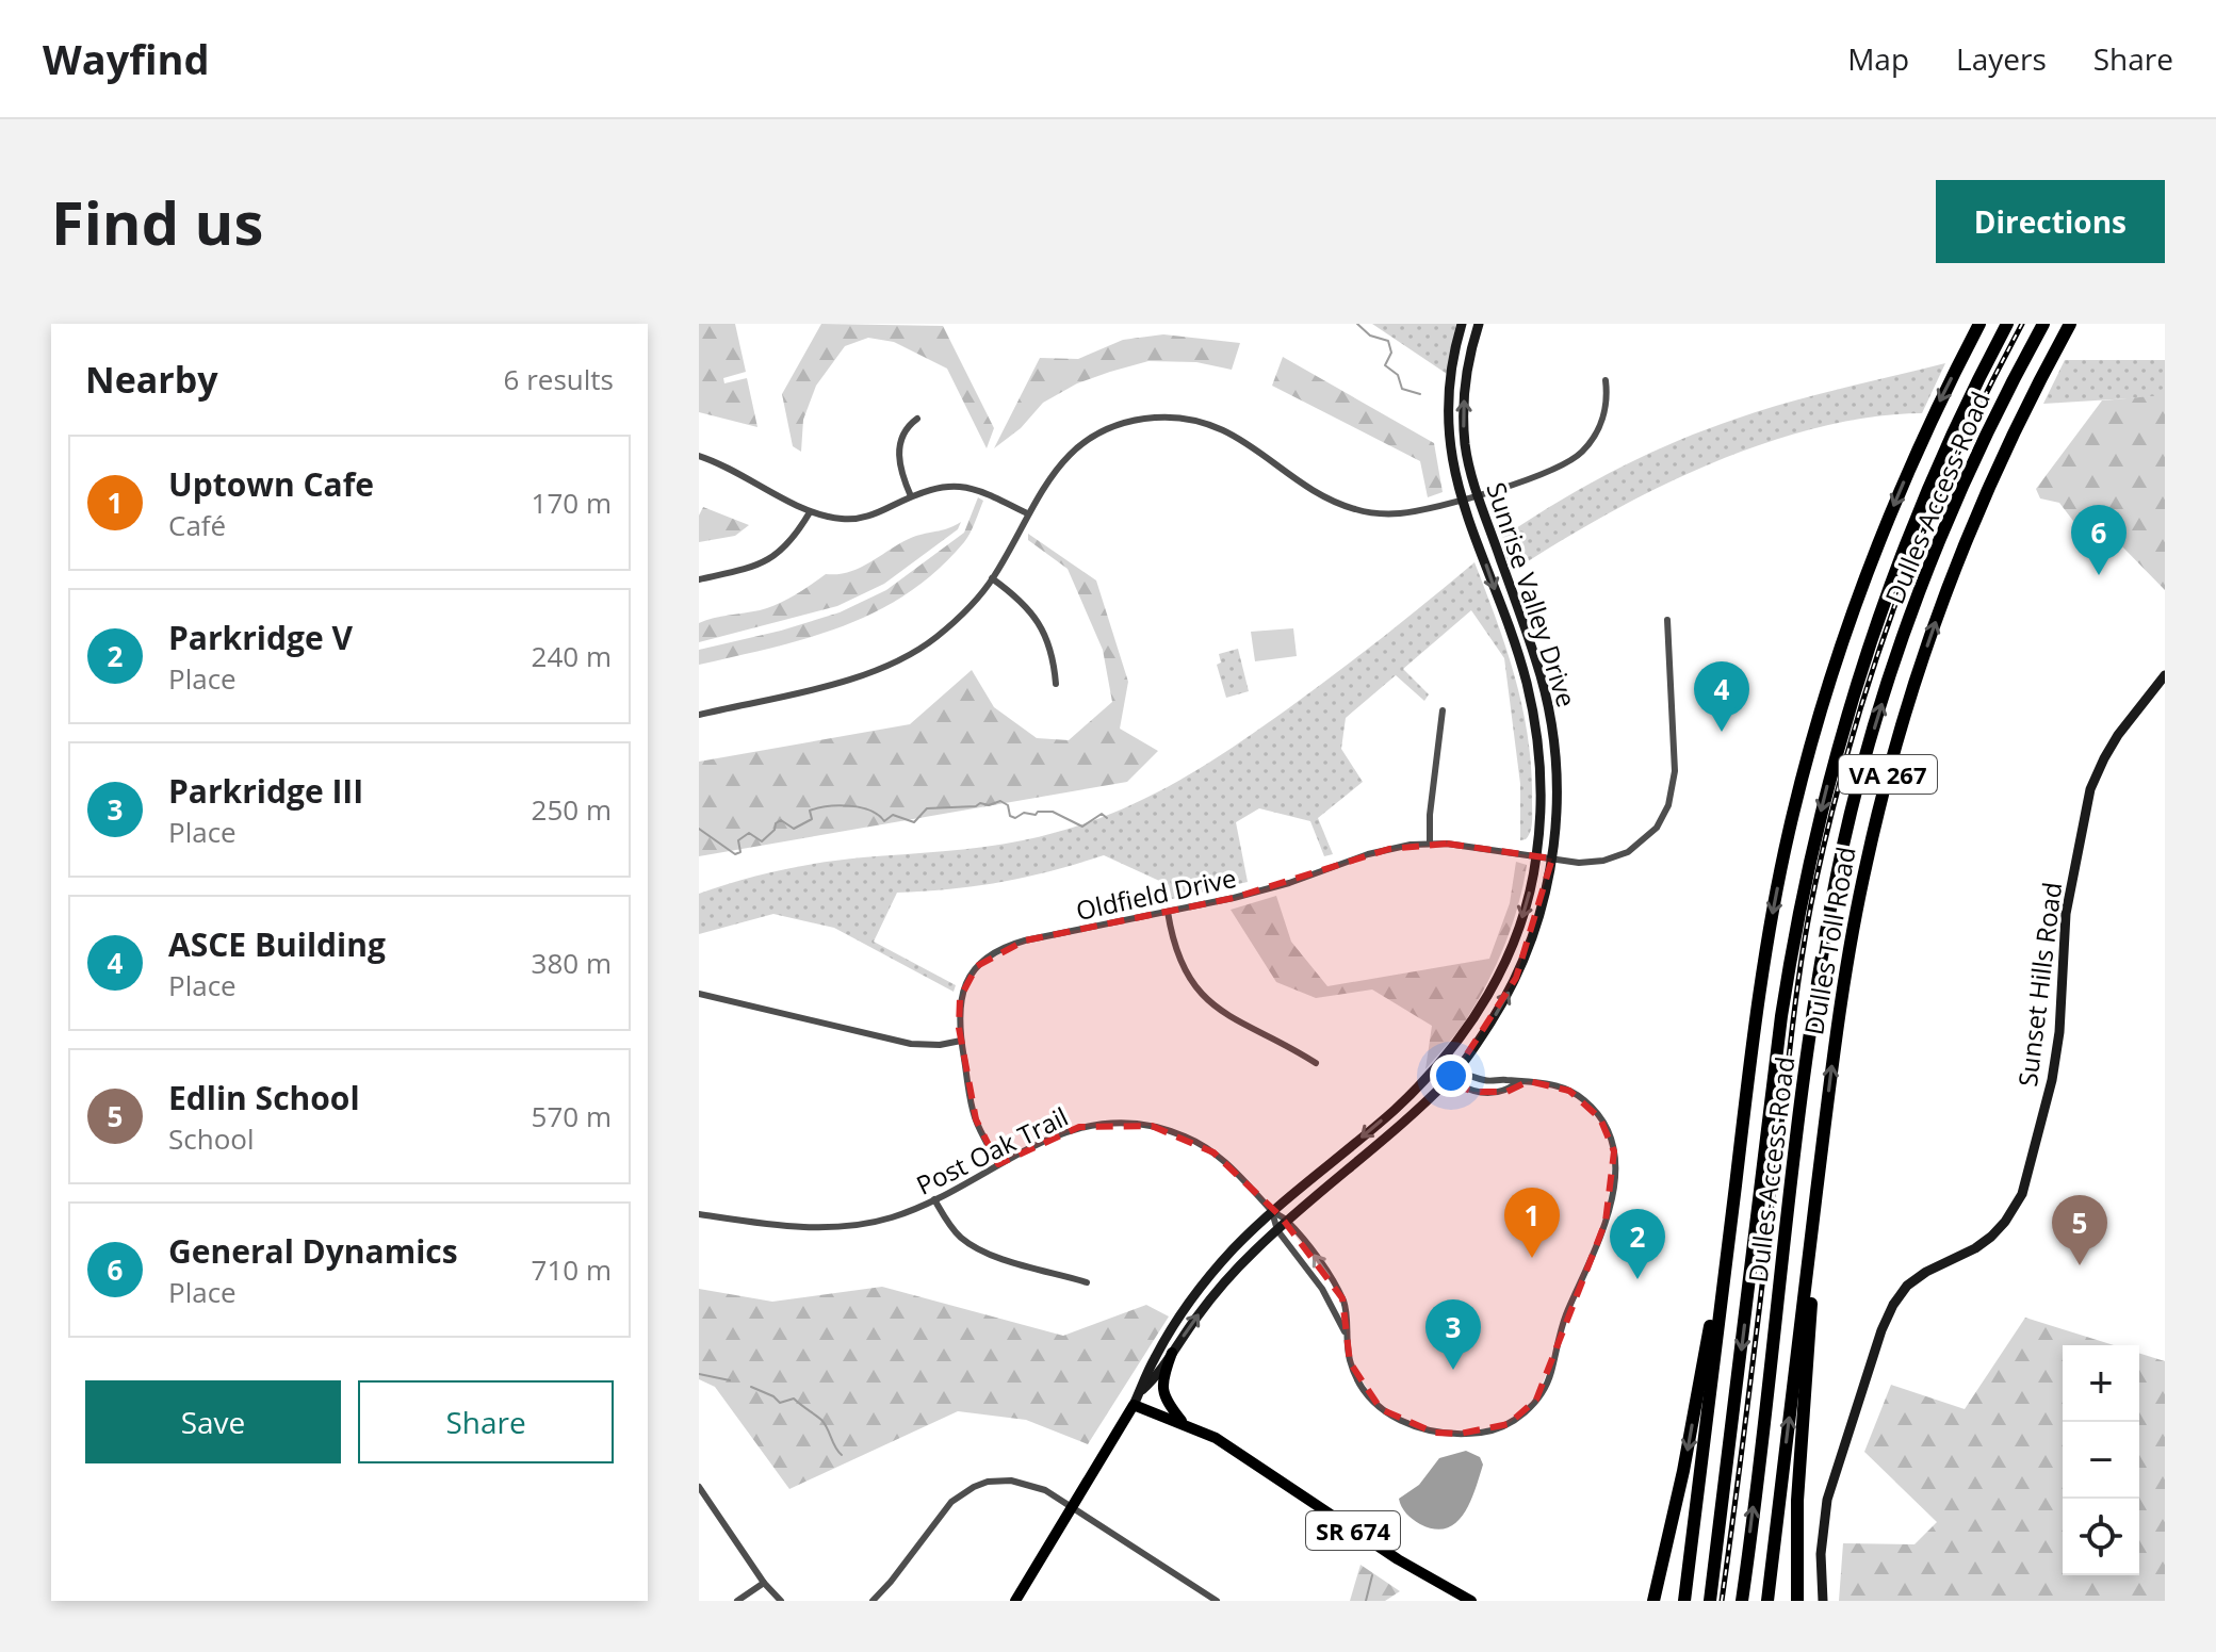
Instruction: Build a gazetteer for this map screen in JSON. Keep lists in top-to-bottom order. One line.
{"streets":{"highway":["Dulles Access Road","VA 267","Dulles Toll Road"],"main road":["Sunrise Valley Drive","Sunset Hills Road","SR 674"],"street":["Oldfield Drive","Post Oak Trail"]},"crossings":[["Sunrise Valley Drive","Oldfield Drive"],["Sunrise Valley Drive","Post Oak Trail"],["Sunrise Valley Drive","SR 674"],["Oldfield Drive","Post Oak Trail"]],"page":{"header":"Wayfind","nav":["Map","Layers","Share"],"buttons":["Directions",["Save","Share"]],"title":"Find us","heading":["Nearby","6 results"],"list":[{"mark":"1","name":"Uptown Cafe","note":"Café","value":"170 m"},{"mark":"2","name":"Parkridge V","note":"Place","value":"240 m"},{"mark":"3","name":"Parkridge III","note":"Place","value":"250 m"},{"mark":"4","name":"ASCE Building","note":"Place","value":"380 m"},{"mark":"5","name":"Edlin School","note":"School","value":"570 m"},{"mark":"6","name":"General Dynamics","note":"Place","value":"710 m"}],"pins":["6","4","1","5","2","3"],"map_buttons":["+","−"]}}
